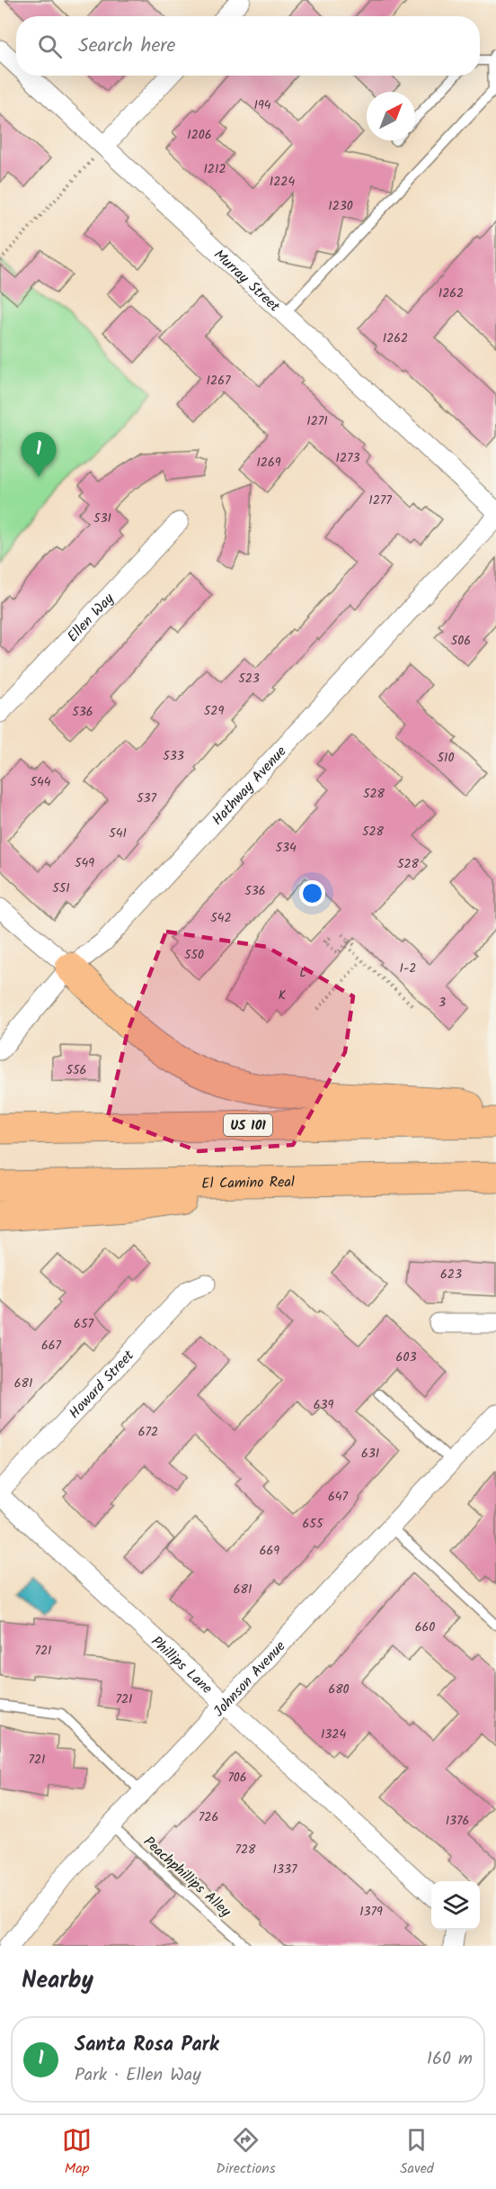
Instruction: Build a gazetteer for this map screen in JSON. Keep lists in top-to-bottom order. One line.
{"streets":{"highway":["US 101","El Camino Real"],"street":["Murray Street","Ellen Way","Hathway Avenue","Howard Street","Phillips Lane","Johnson Avenue"],"lane":["Peachphillips Alley"]},"crossings":[["Phillips Lane","Johnson Avenue"],["Johnson Avenue","Peachphillips Alley"]],"house_numbers":["194","1206","1212","1224","1230","1262","1262","1267","1271","1273","1269","1277","531","506","523","529","536","533","510","544","528","537","528","541","534","549","528","551","536","542","550","1-2","L","K","3","556","623","657","667","603","681","639","672","631","647","655","669","681","660","721","680","721","1324","721","706","726","1376","728","1337","1379"],"north":"top right","page":{"search":"Search here","pins":"1","heading":"Nearby","list":[{"mark":"1","name":"Santa Rosa Park","note":"Park · Ellen Way","value":"160 m"}],"nav":["Map","Directions","Saved"]}}
